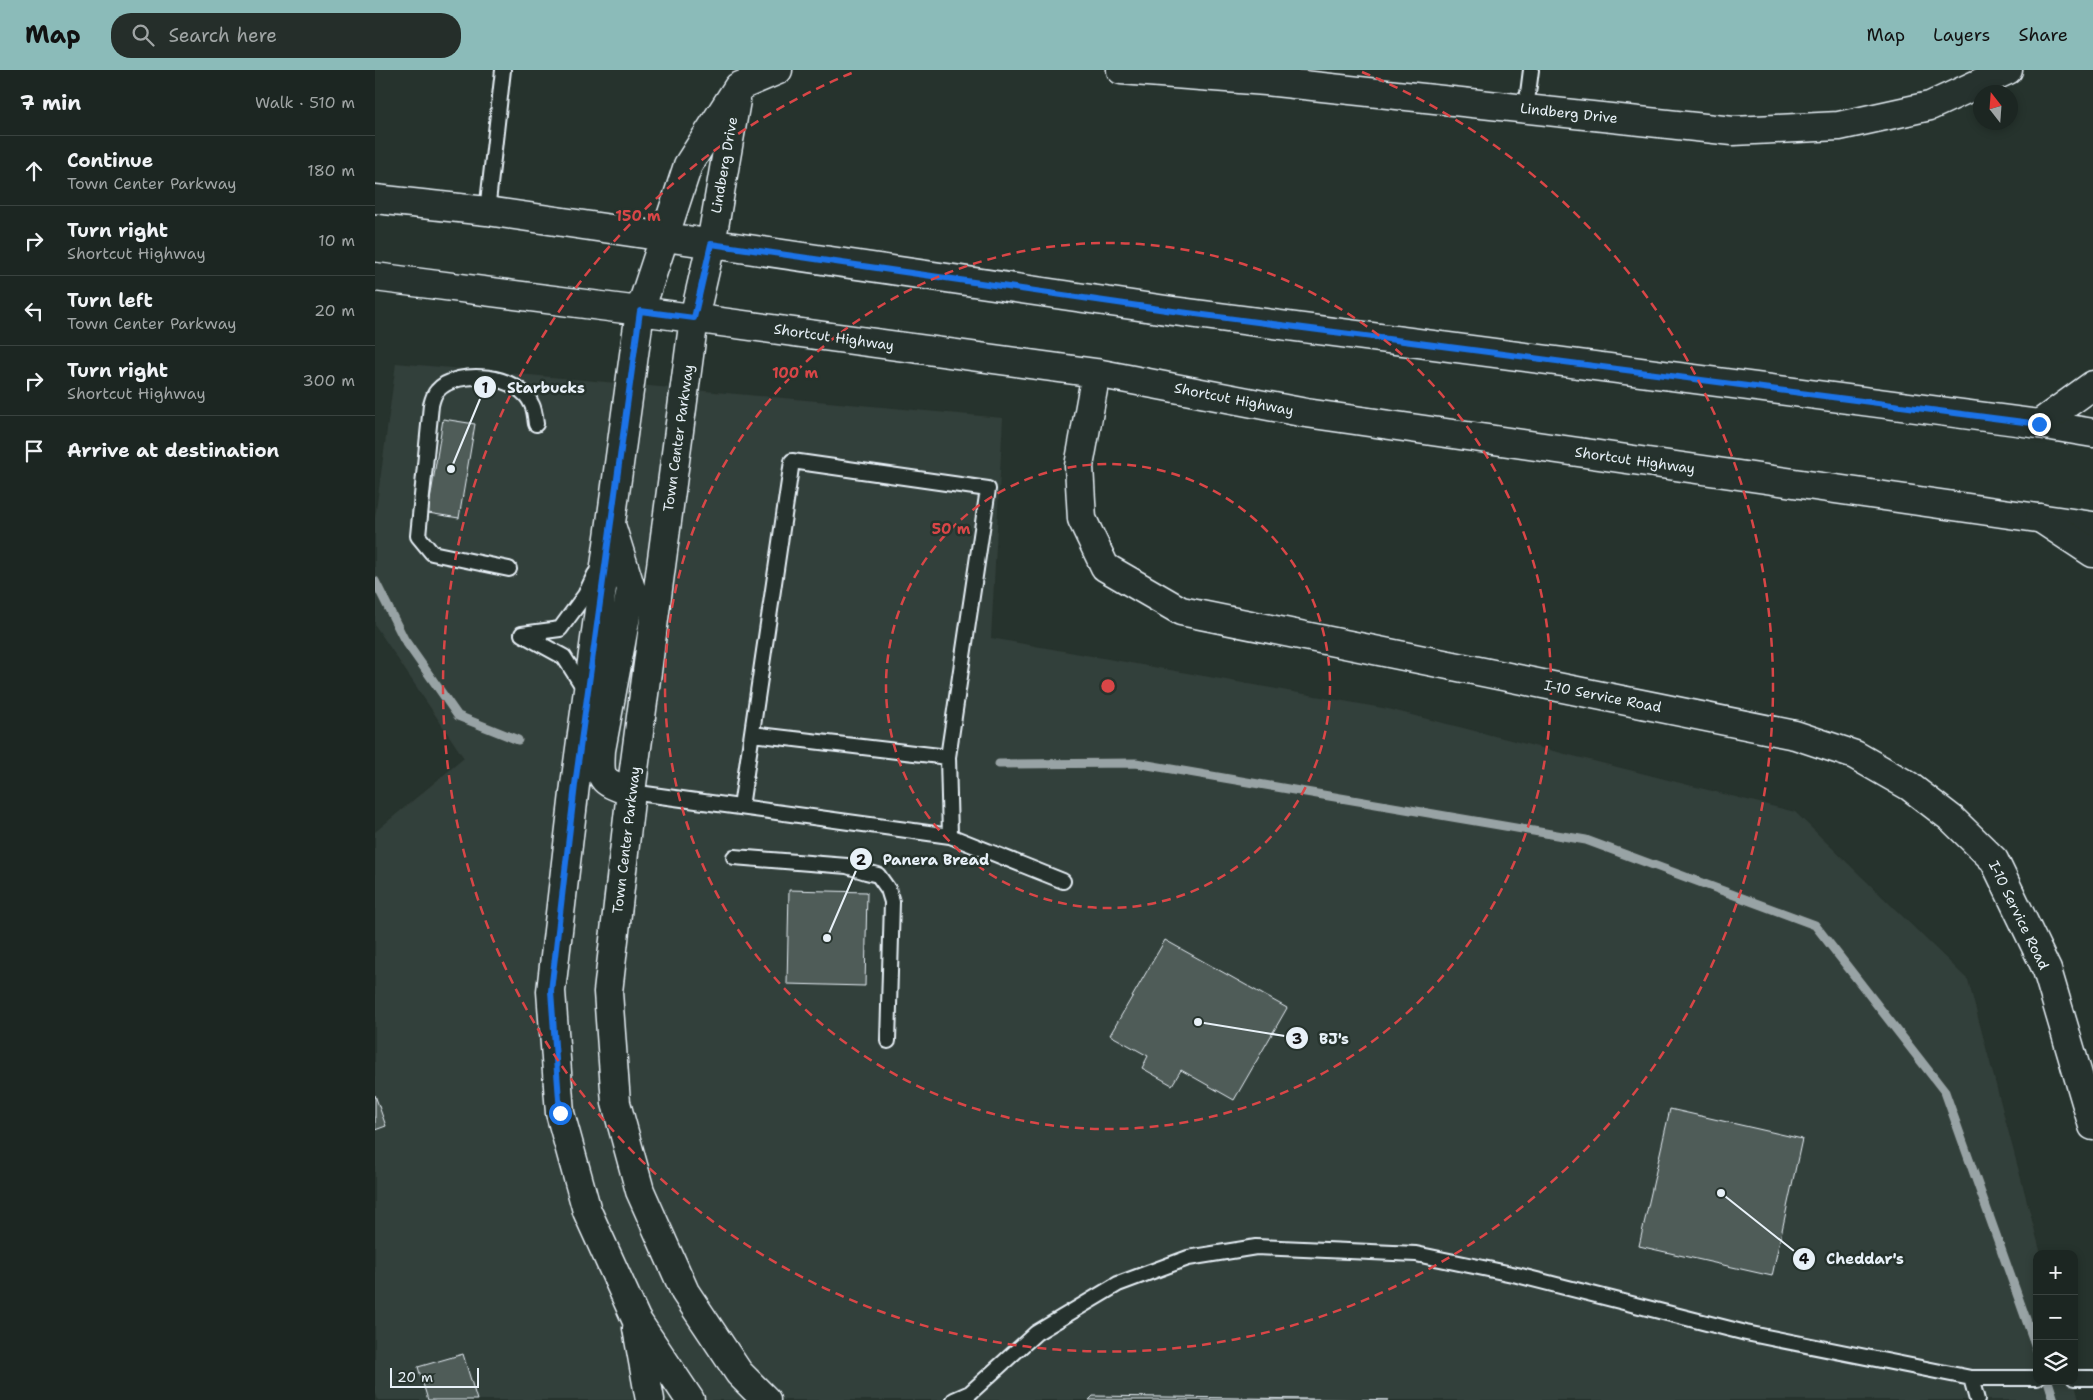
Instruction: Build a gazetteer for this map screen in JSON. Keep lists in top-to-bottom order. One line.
{"streets":{"main road":["Lindberg Drive","Shortcut Highway","Town Center Parkway","I-10 Service Road"]},"crossings":[["Lindberg Drive","Town Center Parkway"],["Shortcut Highway","Town Center Parkway"],["Shortcut Highway","I-10 Service Road"]],"places":["Starbucks","Panera Bread","BJ's","Cheddar's"],"scale_bar":"20 m","north":"top","page":{"header":"Map","search":"Search here","nav":["Map","Layers","Share"],"heading":["7 min","Walk · 510 m"],"list":[["Continue","Town Center Parkway","180 m"],["Turn right","Shortcut Highway","10 m"],["Turn left","Town Center Parkway","20 m"],["Turn right","Shortcut Highway","300 m"],"Arrive at destination"],"map_buttons":["+","−"],"scale":"20 m"},"rings":["150 m","100 m","50 m"]}
